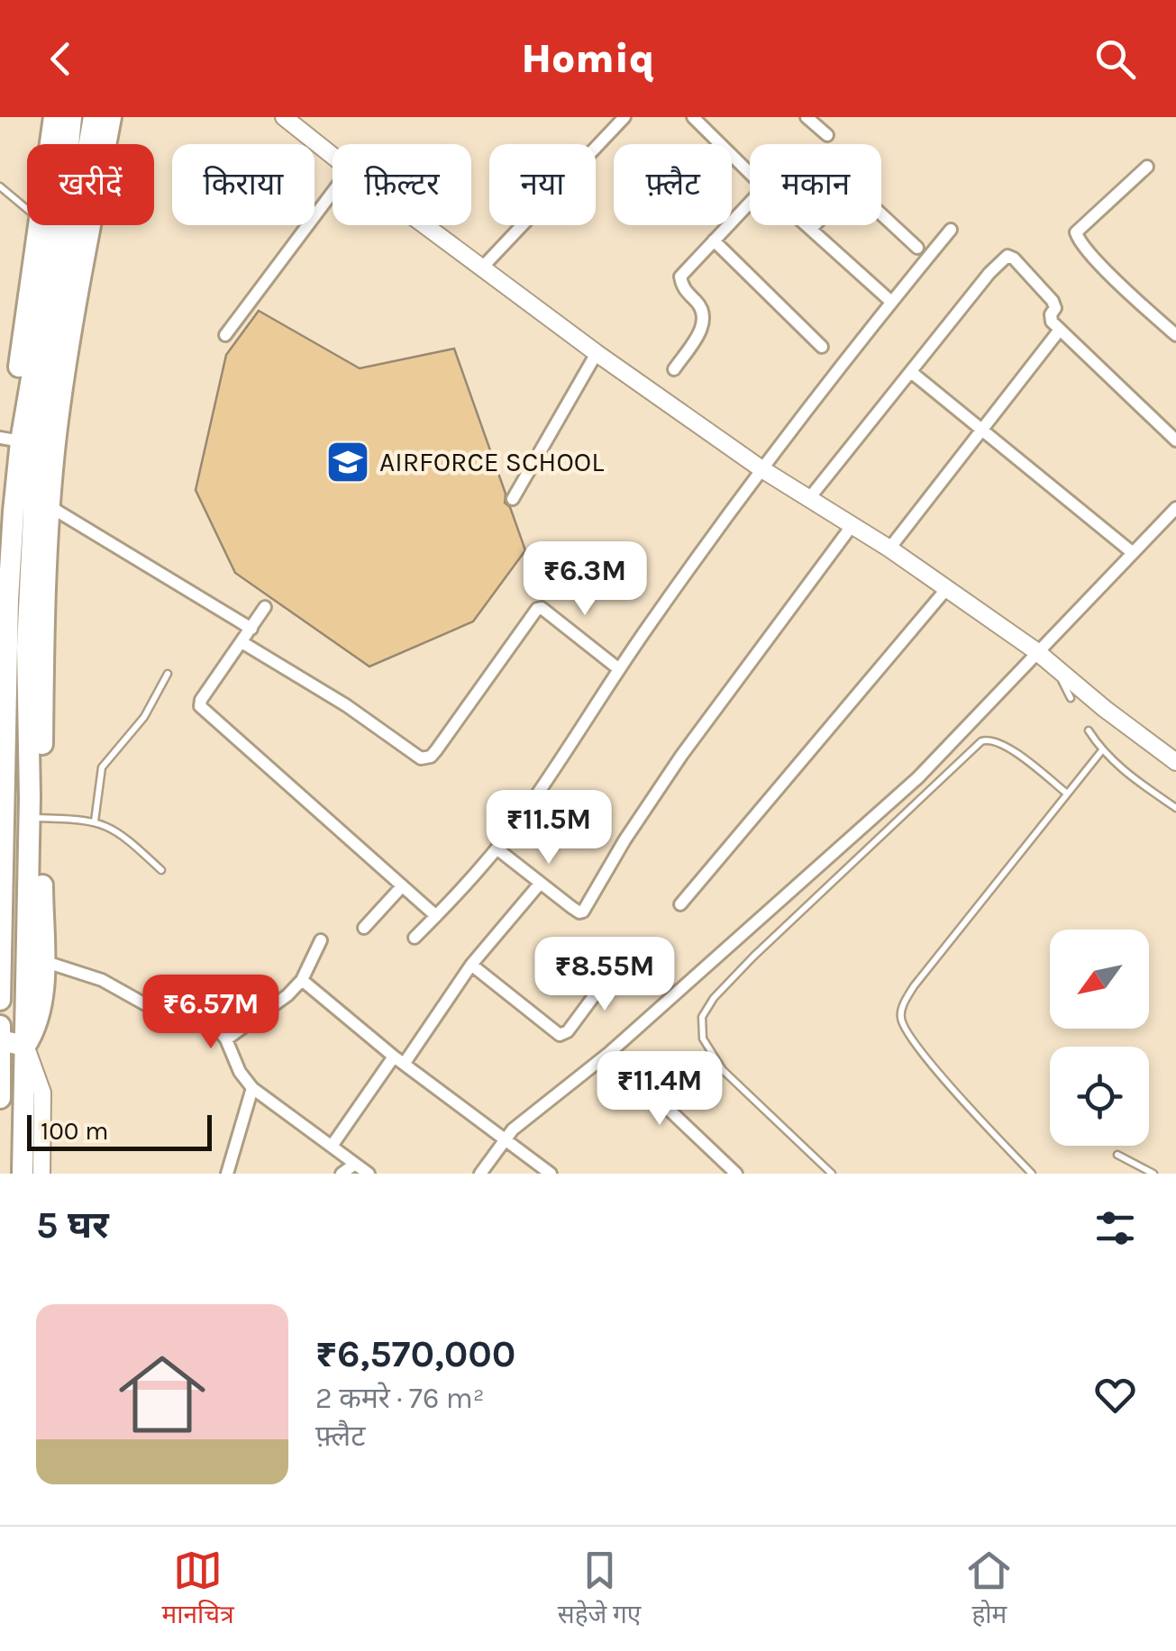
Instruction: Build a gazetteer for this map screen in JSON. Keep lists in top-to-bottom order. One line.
{"places":{"school or university":["AIRFORCE SCHOOL"]},"scale_bar":"100 m","north":"bottom left","page":{"header":"Homiq","chip":["खरीदें","किराया","फ़िल्टर","नया","फ़्लैट","मकान"],"price":["₹6.3M","₹11.5M","₹8.55M","₹6.57M","₹11.4M"],"scale":"100 m","heading":"5 घर","list":[{"name":"₹6,570,000","note":"2 कमरे · 76 m² · फ़्लैट"}],"tabs":["मानचित्र","सहेजे गए","होम"]}}
